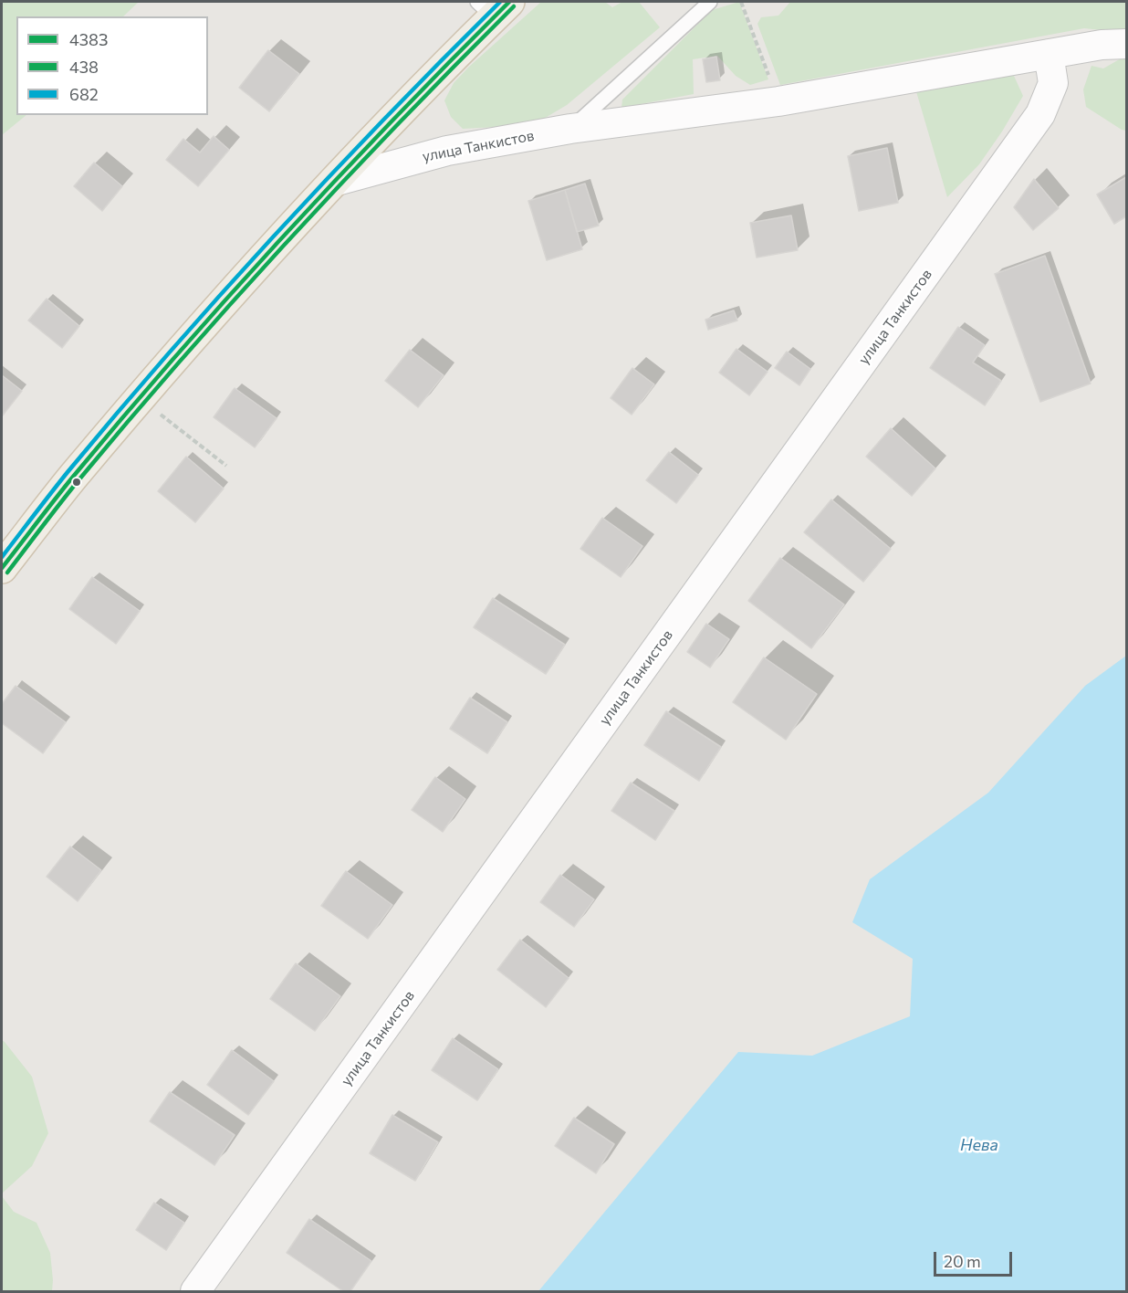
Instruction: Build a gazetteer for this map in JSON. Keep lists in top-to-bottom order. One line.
{"streets":{"street":["улица Танкистов"]},"water":["Нева"],"lines":["transit line 438З","transit line 682","transit line 438"],"legend":["438З","438","682"],"scale_bar":"20 m"}
